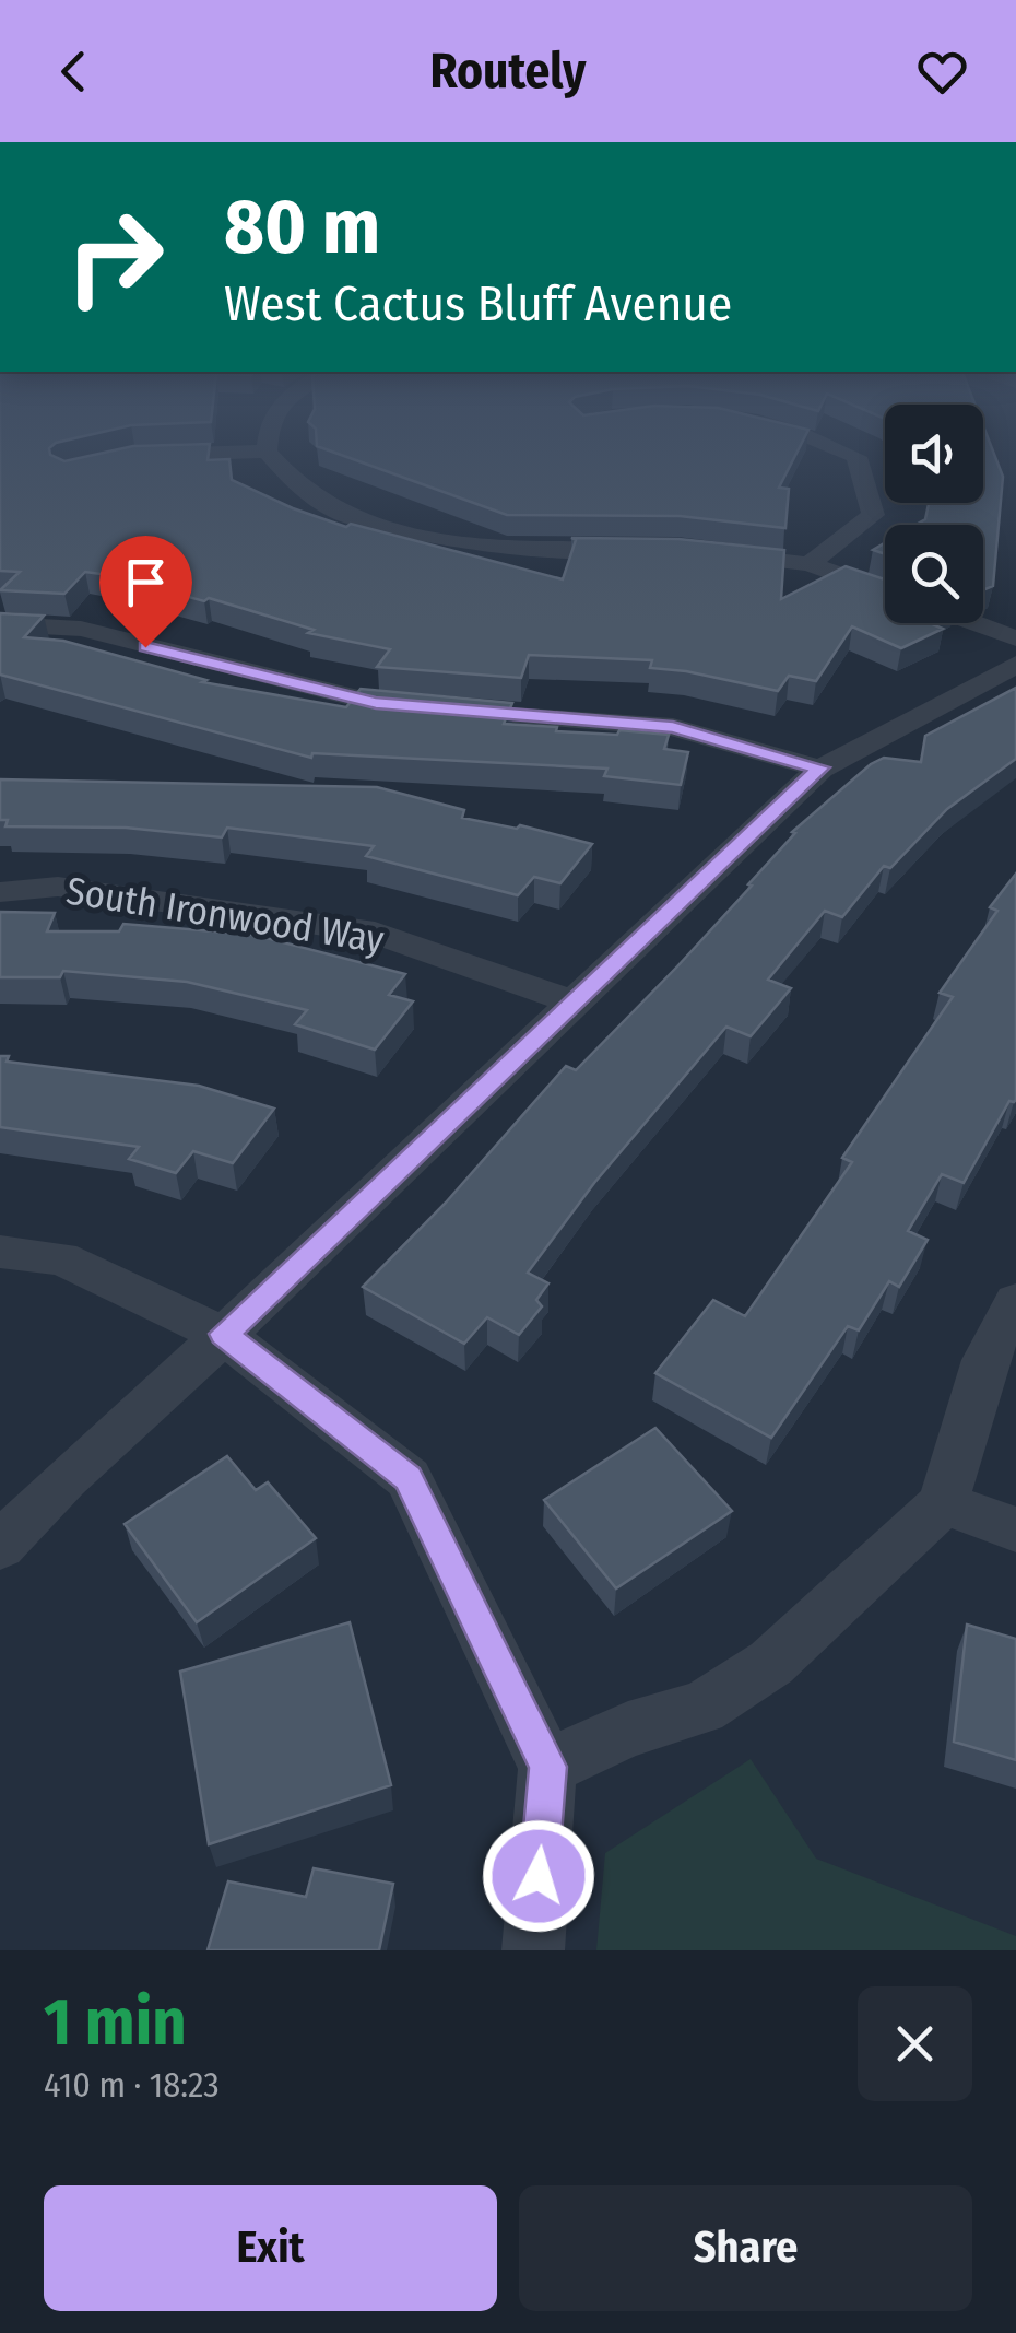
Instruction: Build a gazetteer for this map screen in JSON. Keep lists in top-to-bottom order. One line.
{"streets":{"street":["South Ironwood Way"]},"page":{"header":"Routely","turn":["80 m","West Cactus Bluff Avenue"],"heading":["1 min","410 m · 18:23"],"buttons":["Exit","Share"]}}
